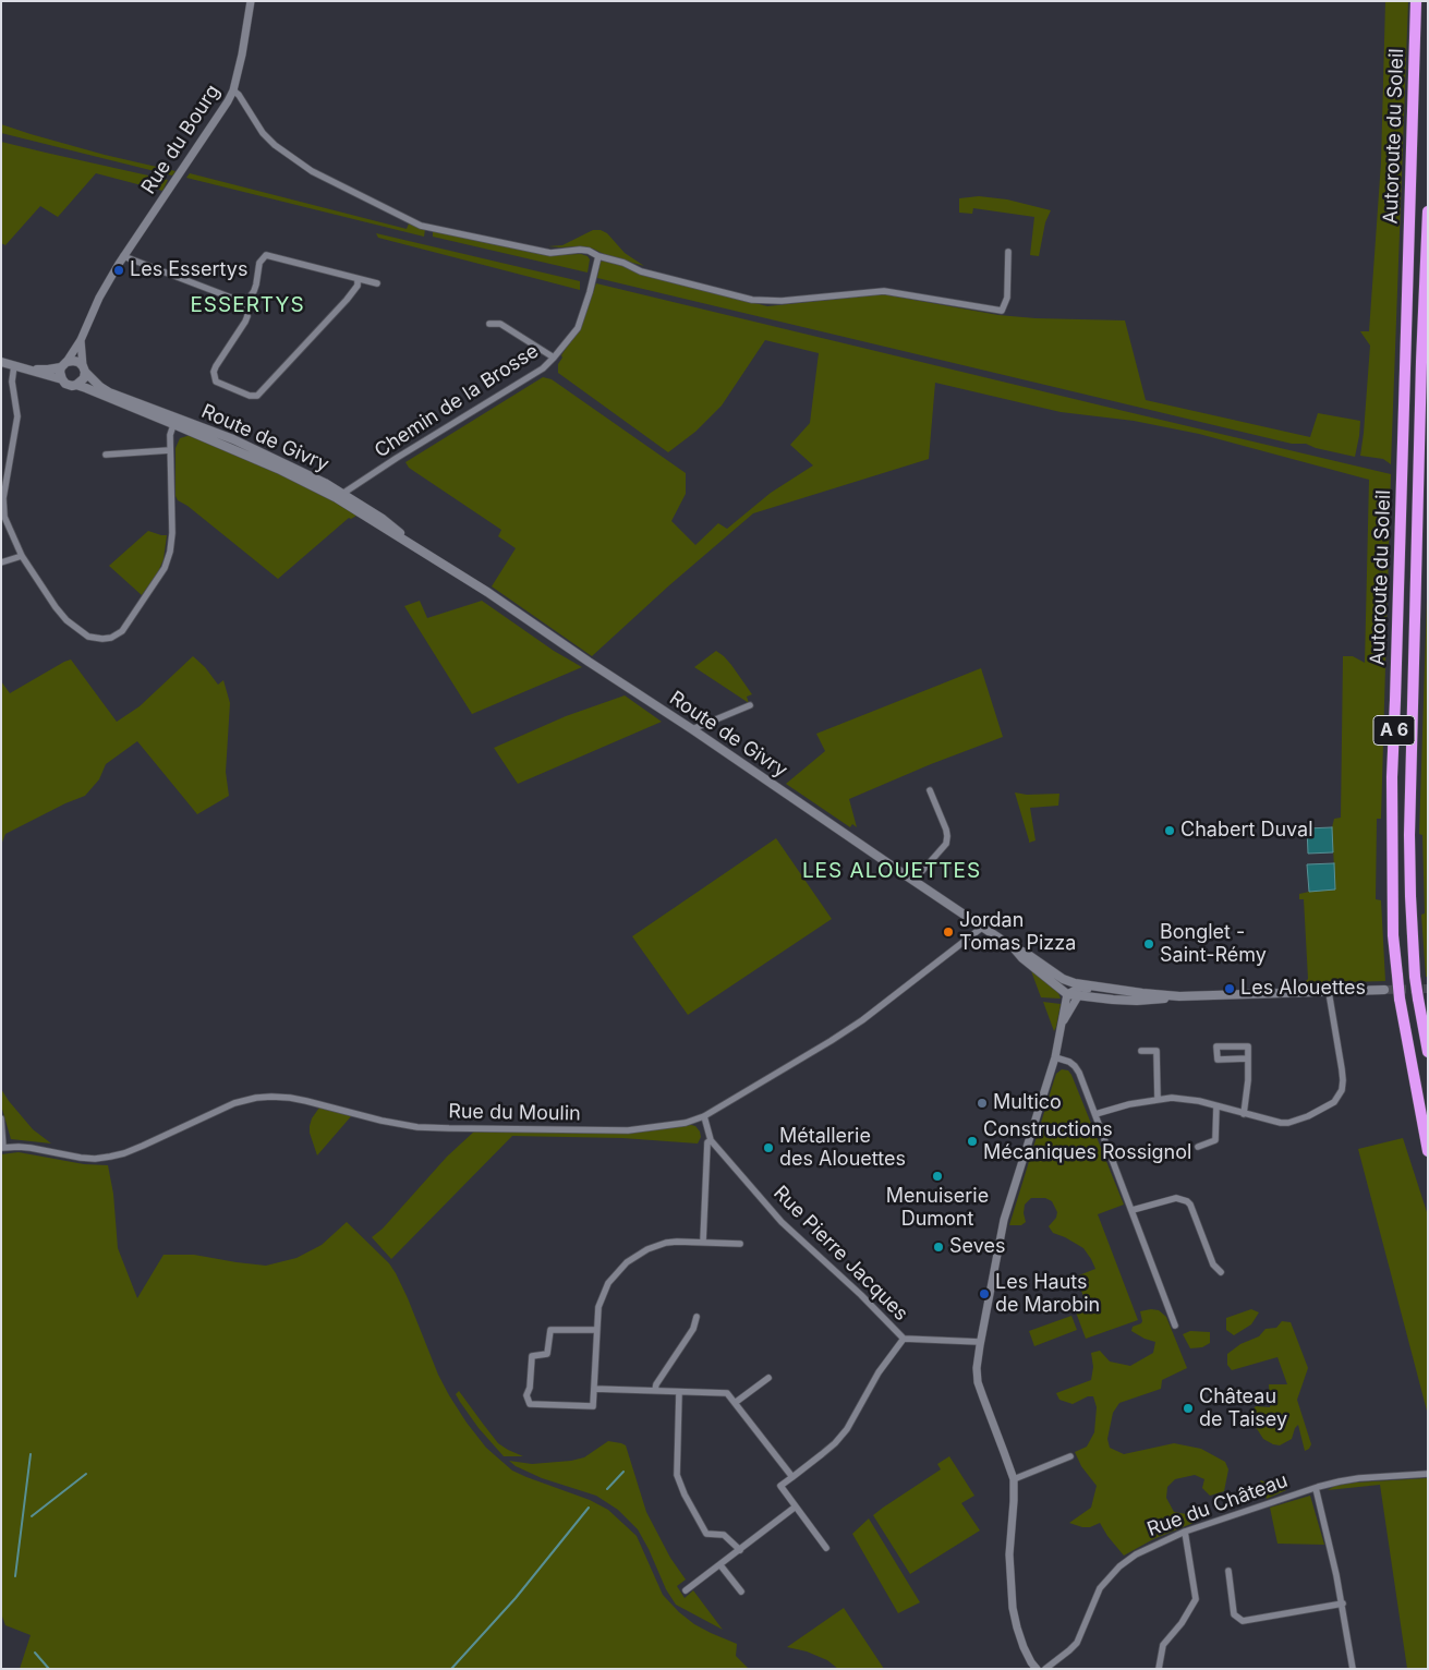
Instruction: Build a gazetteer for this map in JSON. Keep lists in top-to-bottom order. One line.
{"streets":{"highway":["Autoroute du Soleil","A 6"],"main road":["Route de Givry"],"street":["Rue du Bourg","Chemin de la Brosse","Rue du Moulin","Rue Pierre Jacques","Rue du Château"]},"crossings":[["Rue du Bourg","Route de Givry"],["Chemin de la Brosse","Route de Givry"],["Route de Givry","Rue du Moulin"],["Rue du Moulin","Rue Pierre Jacques"]],"districts":["ESSERTYS","LES ALOUETTES"],"places":["Les Essertys","Chabert Duval","Jordan Tomas Pizza","Bonglet - Saint-Rémy","Les Alouettes","Multico","Constructions Mécaniques Rossignol","Métallerie des Alouettes","Menuiserie Dumont","Seves","Les Hauts de Marobin","Château de Taisey"]}
